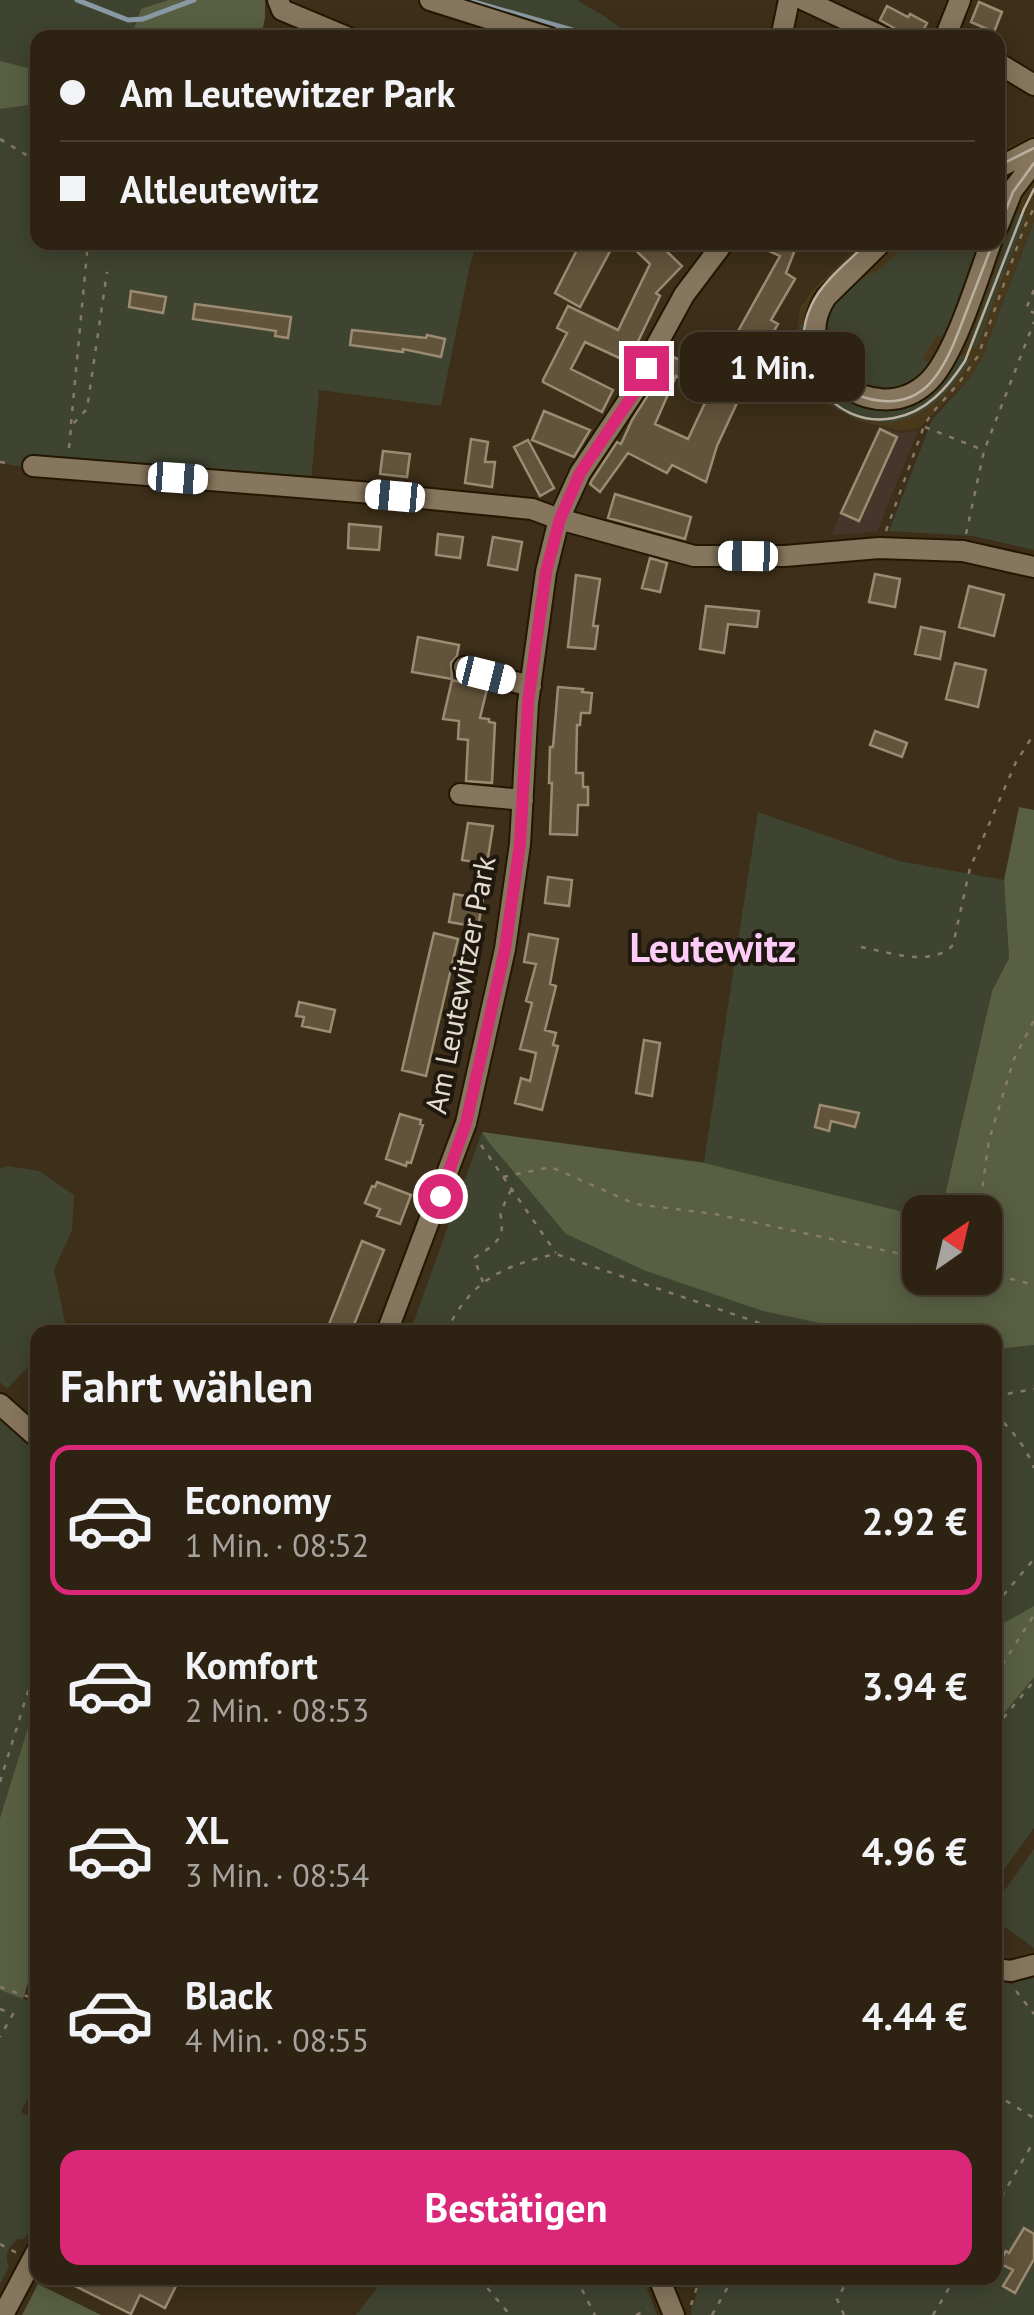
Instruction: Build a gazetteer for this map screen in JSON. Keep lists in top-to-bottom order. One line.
{"streets":{"street":["Am Leutewitzer Park"]},"districts":["Leutewitz"],"north":"top right","page":{"banner":["Am Leutewitzer Park","Altleutewitz"],"bubble":"1 Min.","heading":"Fahrt wählen","list":[{"name":"Economy","note":"1 Min. · 08:52","value":"2.92 €"},{"name":"Komfort","note":"2 Min. · 08:53","value":"3.94 €"},{"name":"XL","note":"3 Min. · 08:54","value":"4.96 €"},{"name":"Black","note":"4 Min. · 08:55","value":"4.44 €"}],"buttons":"Bestätigen"}}
